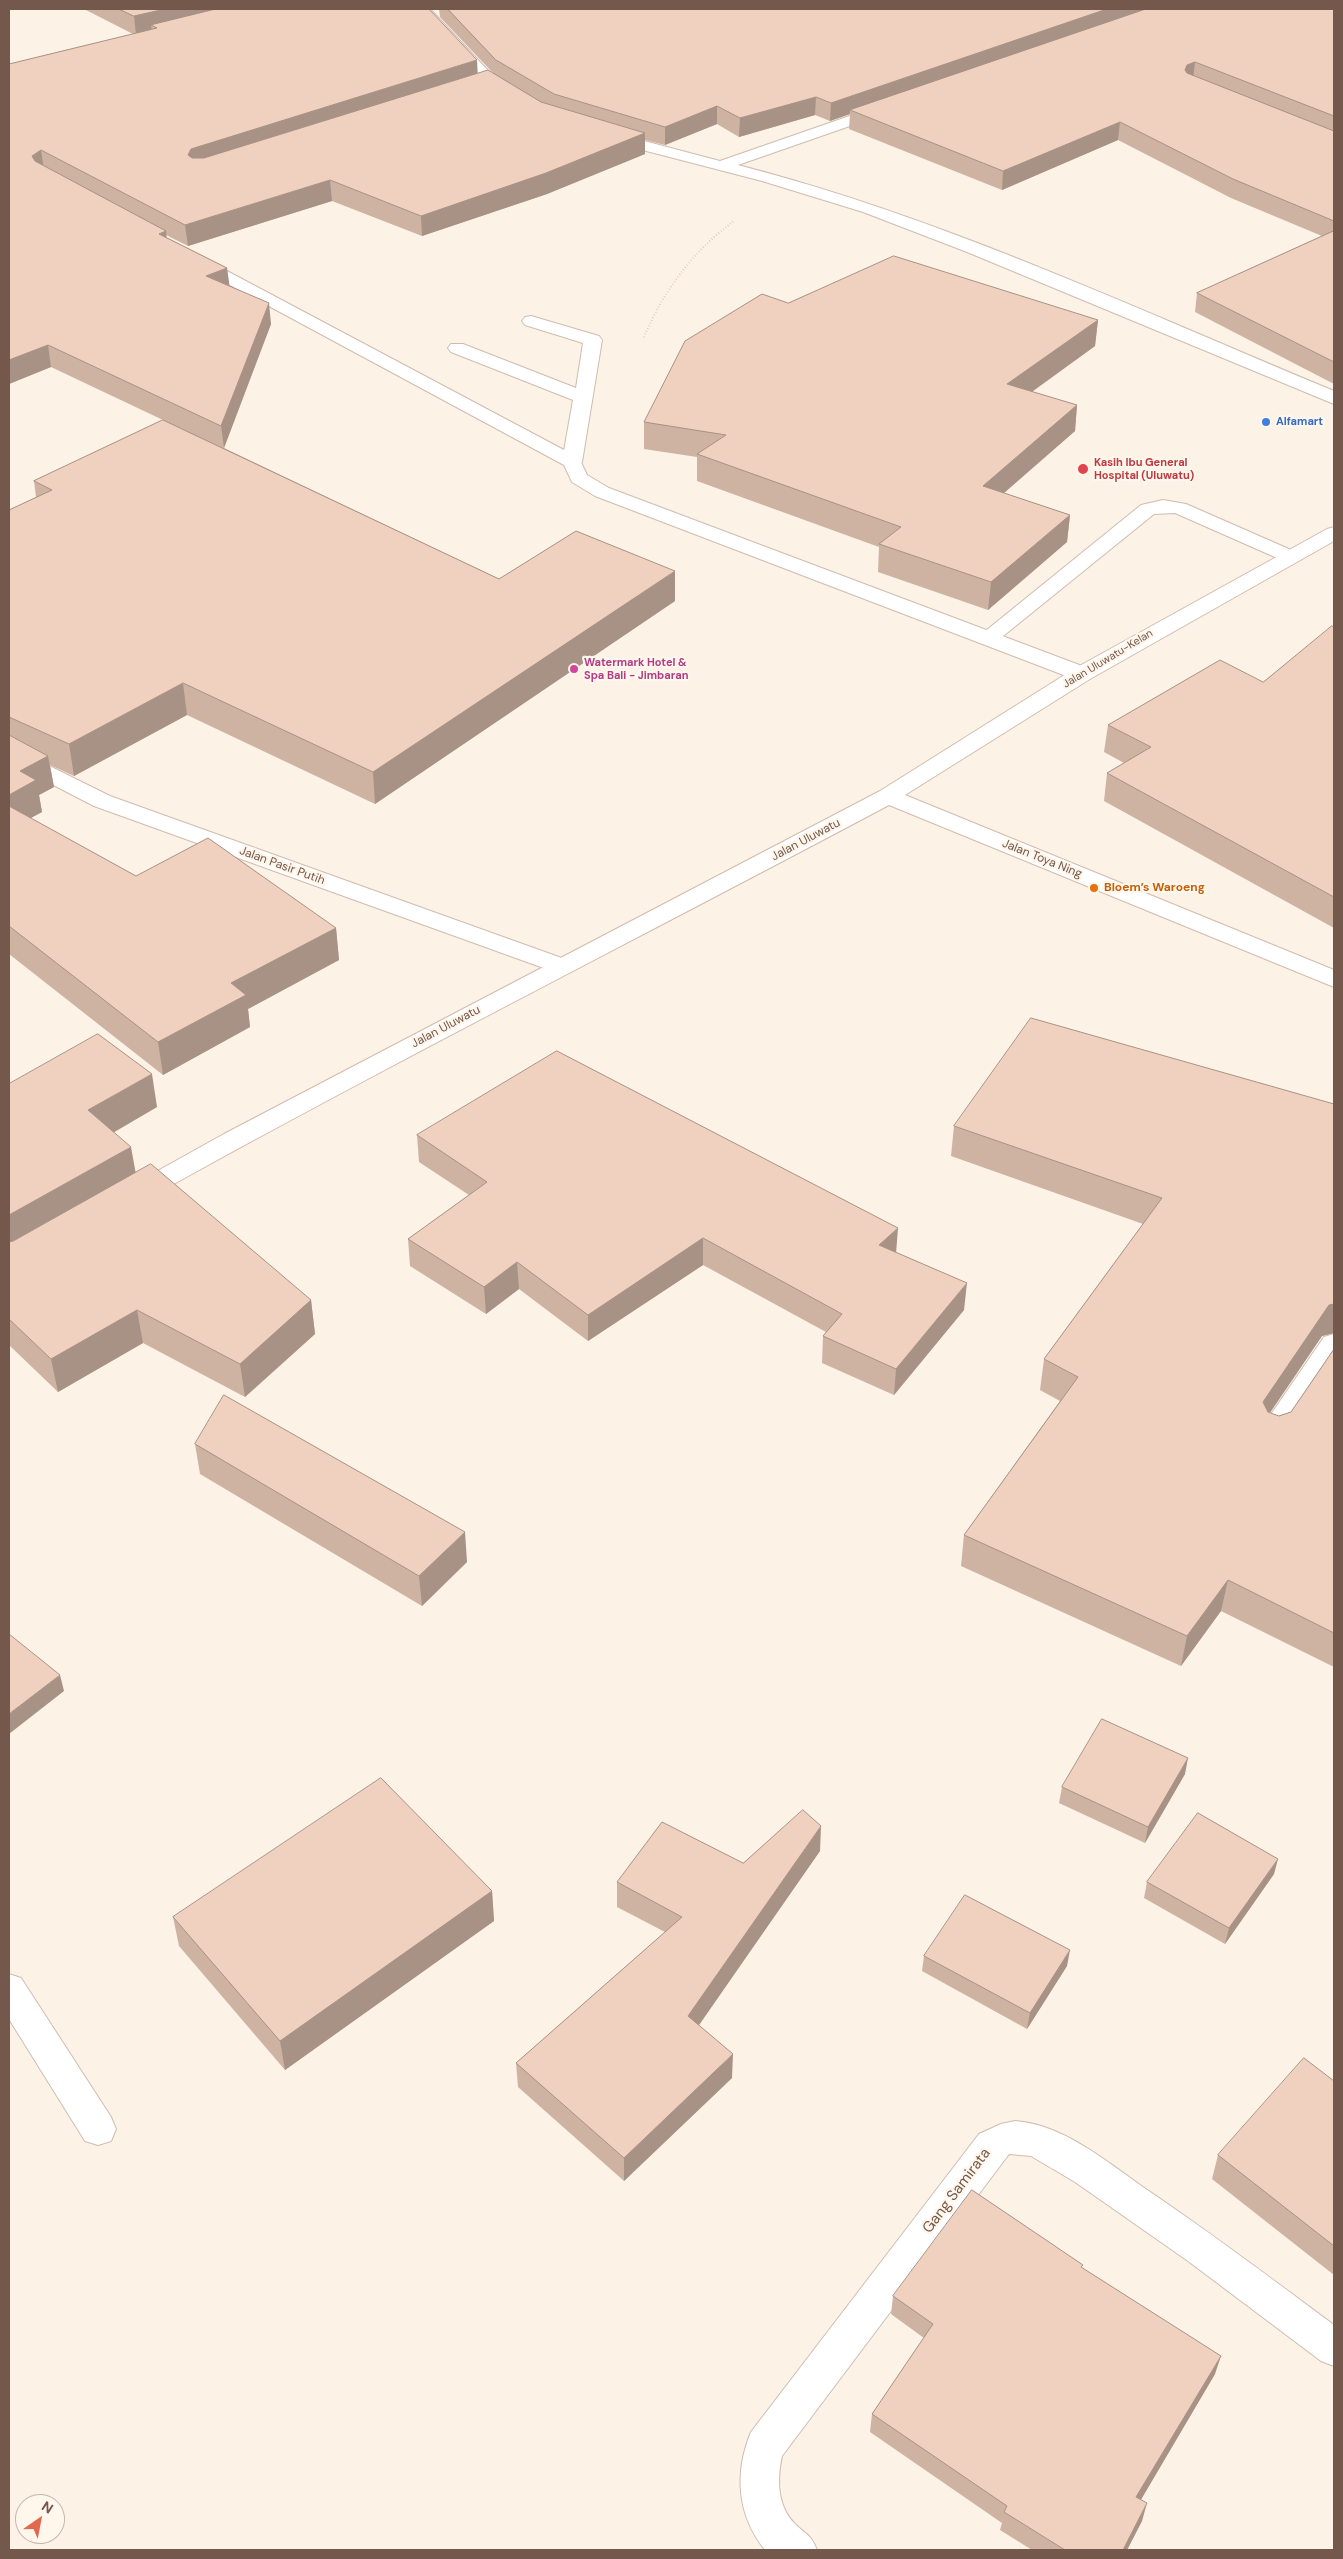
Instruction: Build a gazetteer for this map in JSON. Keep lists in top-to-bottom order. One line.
{"streets":{"street":["Jalan Uluwatu-Kelan","Jalan Uluwatu","Jalan Toya Ning","Jalan Pasir Putih","Gang Samirata"]},"crossings":[["Jalan Uluwatu-Kelan","Jalan Uluwatu"],["Jalan Uluwatu-Kelan","Jalan Toya Ning"],["Jalan Uluwatu","Jalan Toya Ning"],["Jalan Uluwatu","Jalan Pasir Putih"]],"places":["Alfamart","Kasih Ibu General Hospital (Uluwatu)","Watermark Hotel & Spa Bali - Jimbaran","Bloem’s Waroeng"],"north":"top right"}
